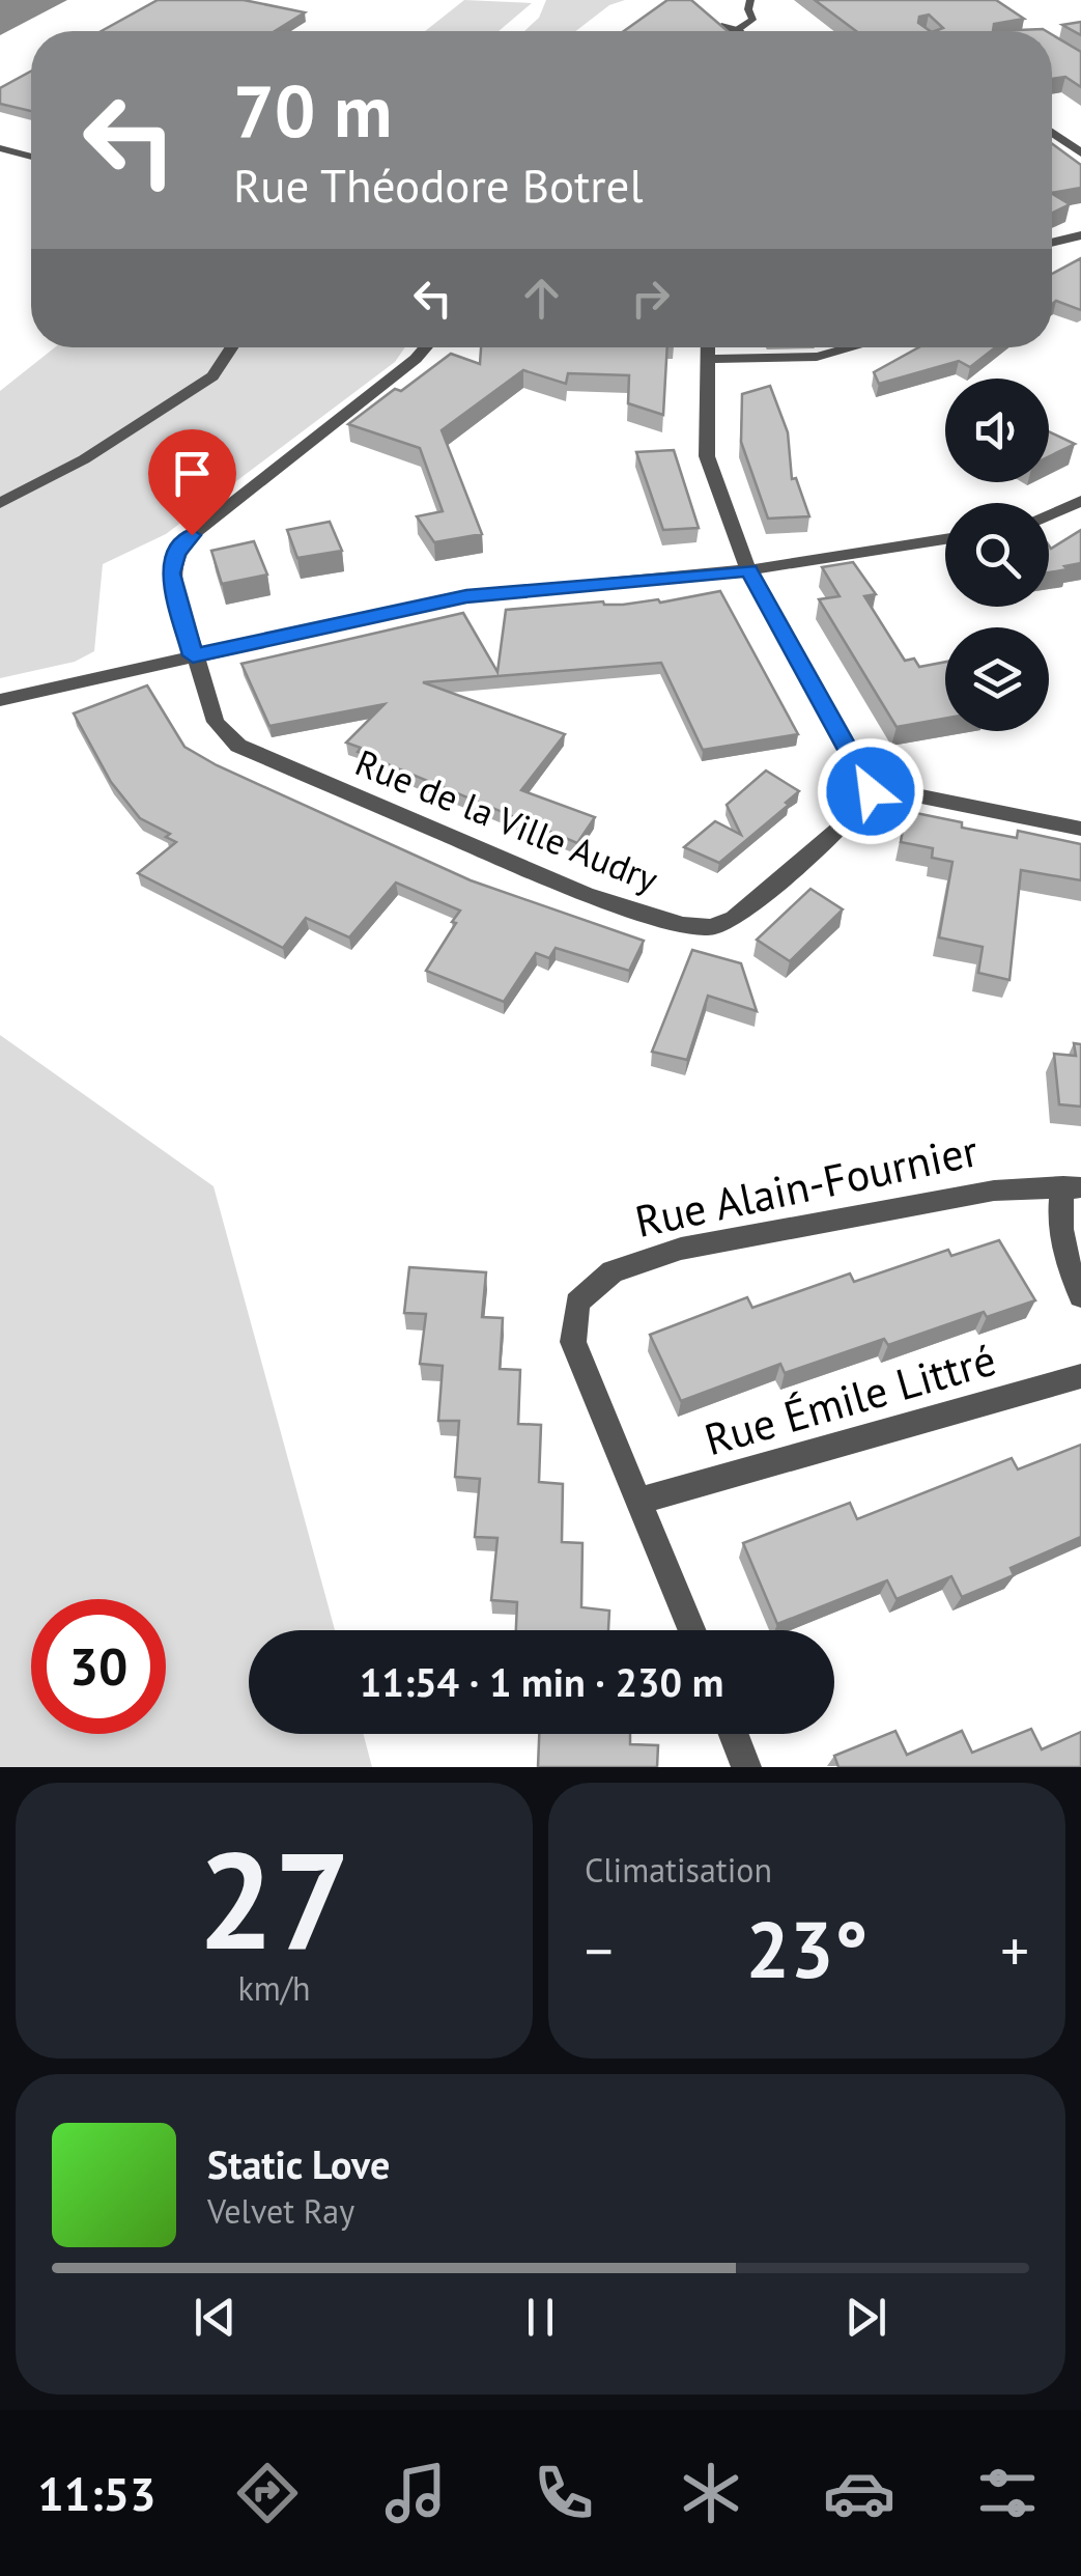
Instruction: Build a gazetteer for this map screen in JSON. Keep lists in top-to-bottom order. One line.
{"streets":{"street":["Rue de la Ville Audry","Rue Alain-Fournier","Rue Émile Littré"]},"crossings":[["Rue Alain-Fournier","Rue Émile Littré"]],"page":{"turn":["70 m","Rue Théodore Botrel"],"limit":"30","trip":"11:54 · 1 min · 230 m","tile":[["27","km/h"],"Climatisation"],"heat":["−","23°","+"],"song":["Static Love","Velvet Ray"],"tabs":"11:53"}}
